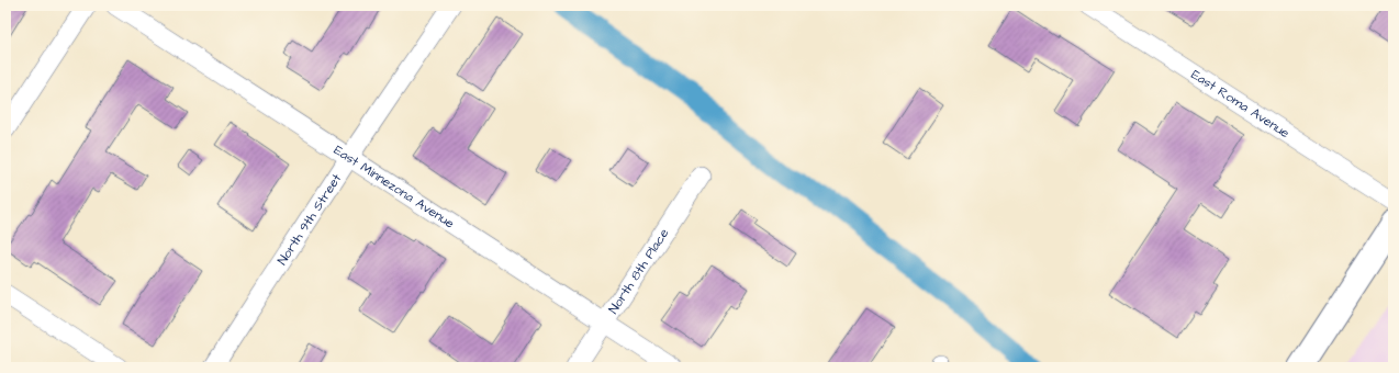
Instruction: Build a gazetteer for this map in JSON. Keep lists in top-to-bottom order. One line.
{"streets":{"street":["East Roma Avenue","East Minnezona Avenue","North 9th Street","North 8th Place"]},"crossings":[["East Minnezona Avenue","North 9th Street"],["East Minnezona Avenue","North 8th Place"]]}
